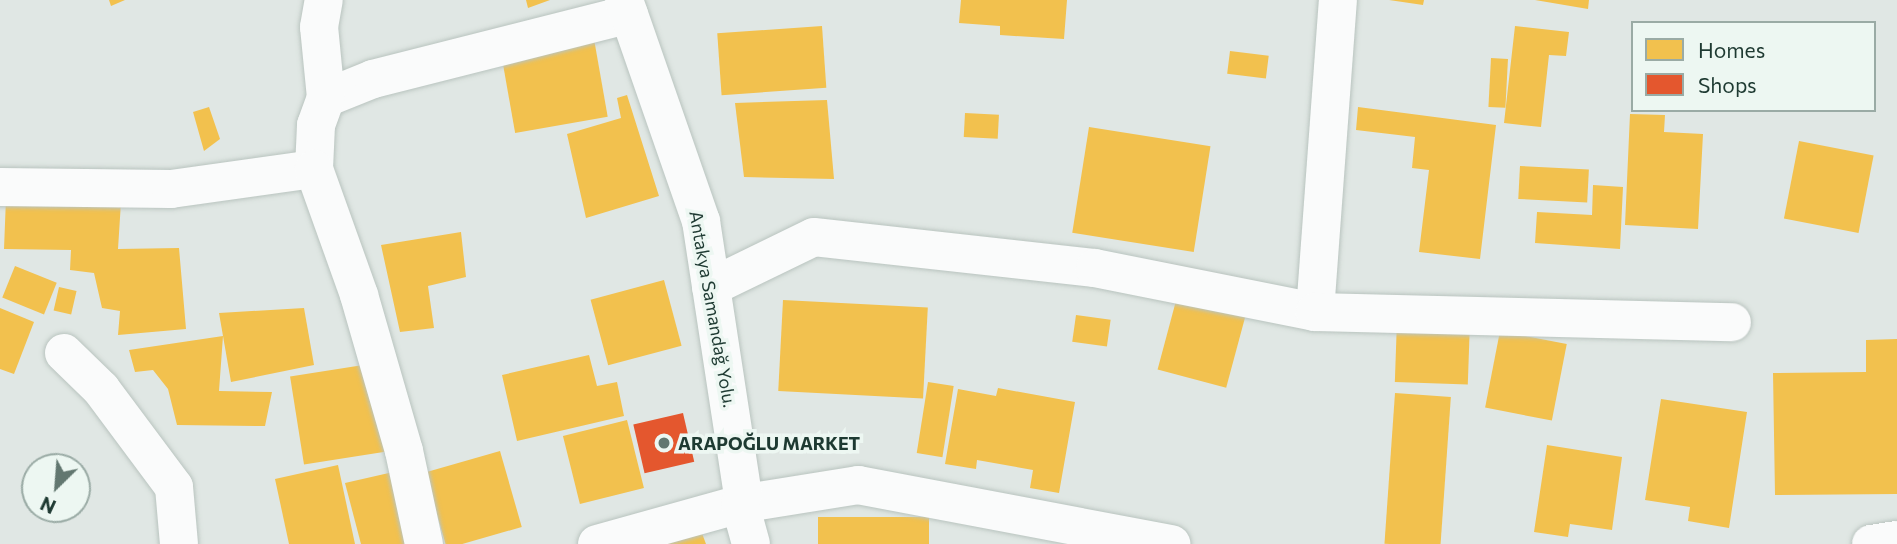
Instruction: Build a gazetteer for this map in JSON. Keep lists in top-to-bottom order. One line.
{"streets":{"street":["Antakya Samandağ Yolu."]},"places":["ARAPOĞLU MARKET"],"legend":["Homes","Shops"],"north":"bottom left"}
